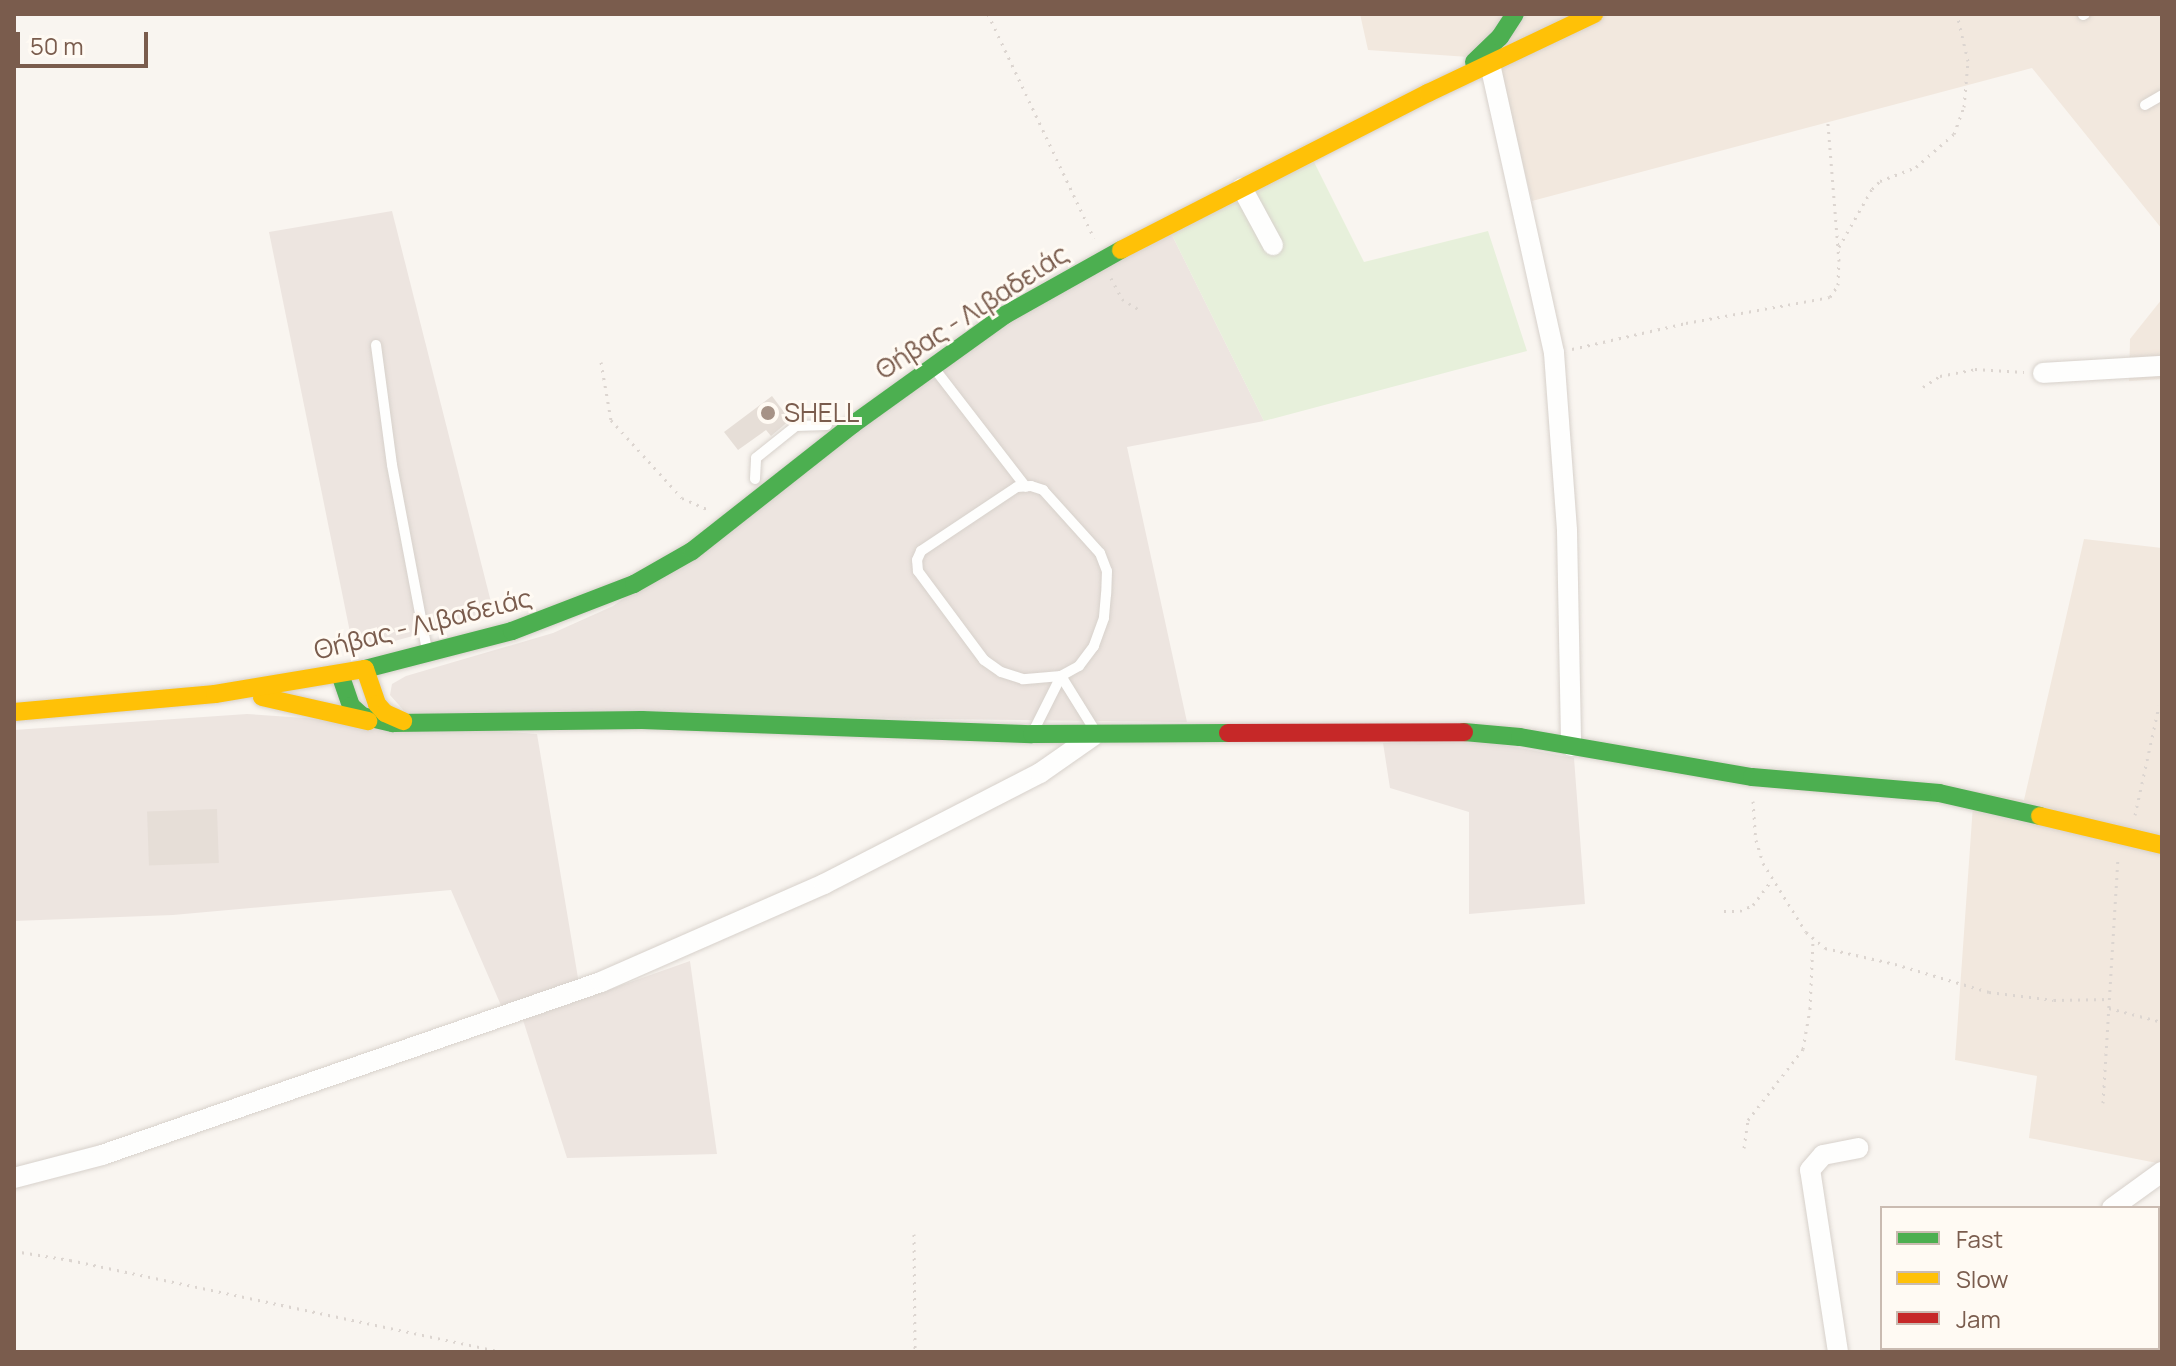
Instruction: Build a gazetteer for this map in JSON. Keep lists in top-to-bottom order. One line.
{"streets":{"main road":["Θήβας - Λιβαδειάς"]},"places":["SHELL"],"legend":["Fast","Slow","Jam"],"scale_bar":"50 m"}
